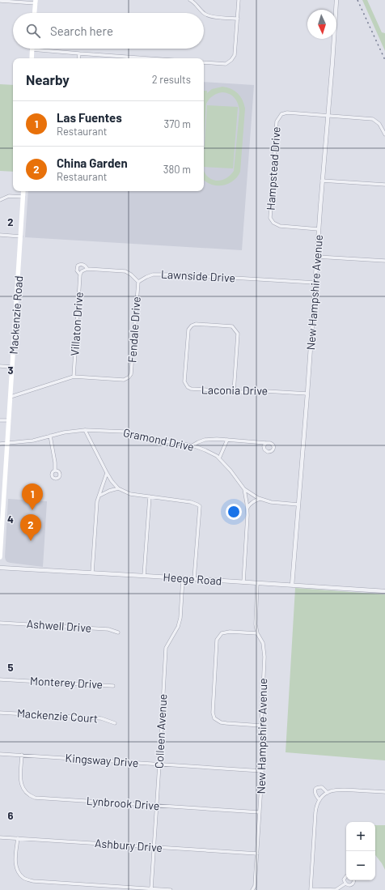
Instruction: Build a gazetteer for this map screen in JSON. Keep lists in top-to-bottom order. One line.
{"streets":{"main road":["Mackenzie Road"],"street":["Hampstead Drive","Lawnside Drive","New Hampshire Avenue","Villaton Drive","Fendale Drive","Laconia Drive","Gramond Drive","Heege Road","Ashwell Drive","Monterey Drive","Mackenzie Court","Colleen Avenue","Kingsway Drive","Lynbrook Drive","Ashbury Drive"]},"crossings":[["Hampstead Drive","New Hampshire Avenue"],["Lawnside Drive","New Hampshire Avenue"],["Lawnside Drive","Fendale Drive"],["New Hampshire Avenue","Laconia Drive"],["New Hampshire Avenue","Gramond Drive"],["New Hampshire Avenue","Heege Road"],["New Hampshire Avenue","Kingsway Drive"],["New Hampshire Avenue","Lynbrook Drive"],["New Hampshire Avenue","Ashbury Drive"],["Mackenzie Road","Gramond Drive"],["Villaton Drive","Fendale Drive"],["Heege Road","Colleen Avenue"],["Colleen Avenue","Kingsway Drive"],["Colleen Avenue","Lynbrook Drive"],["Colleen Avenue","Ashbury Drive"],["Kingsway Drive","Lynbrook Drive"]],"north":"bottom","page":{"search":"Search here","heading":["Nearby","2 results"],"list":[{"mark":"1","name":"Las Fuentes","note":"Restaurant","value":"370 m"},{"mark":"2","name":"China Garden","note":"Restaurant","value":"380 m"}],"pins":["1","2"],"map_buttons":["+","−"]},"grid":{"rows":["2","3","4","5","6"]}}
